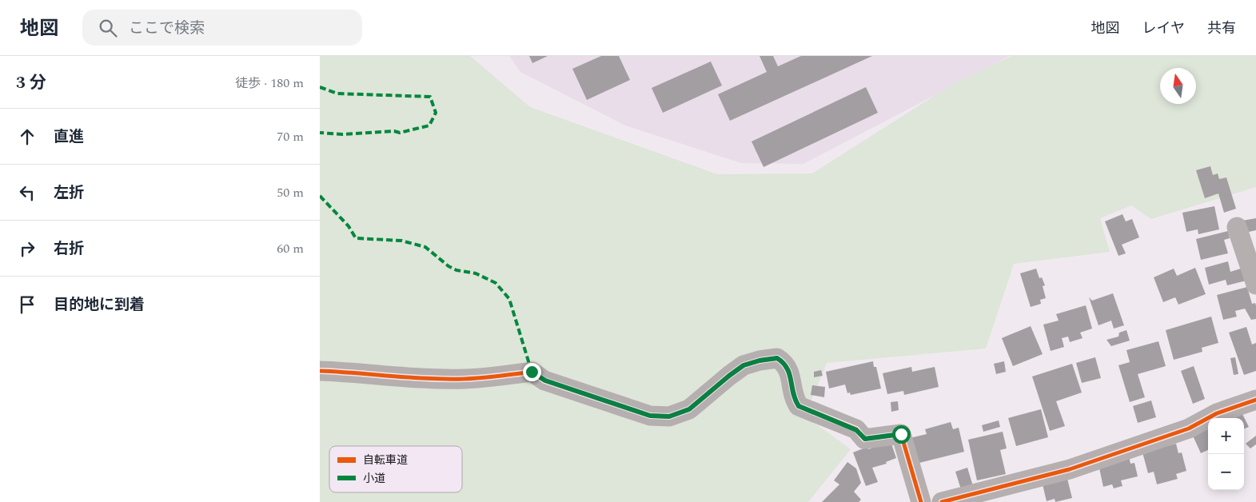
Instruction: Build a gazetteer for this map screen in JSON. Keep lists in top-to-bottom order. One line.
{"legend":["自転車道","小道"],"north":"top","page":{"header":"地図","search":"ここで検索","nav":["地図","レイヤ","共有"],"heading":["3 分","徒歩 · 180 m"],"list":[["直進","70 m"],["左折","50 m"],["右折","60 m"],"目的地に到着"],"map_buttons":["+","−"]}}
